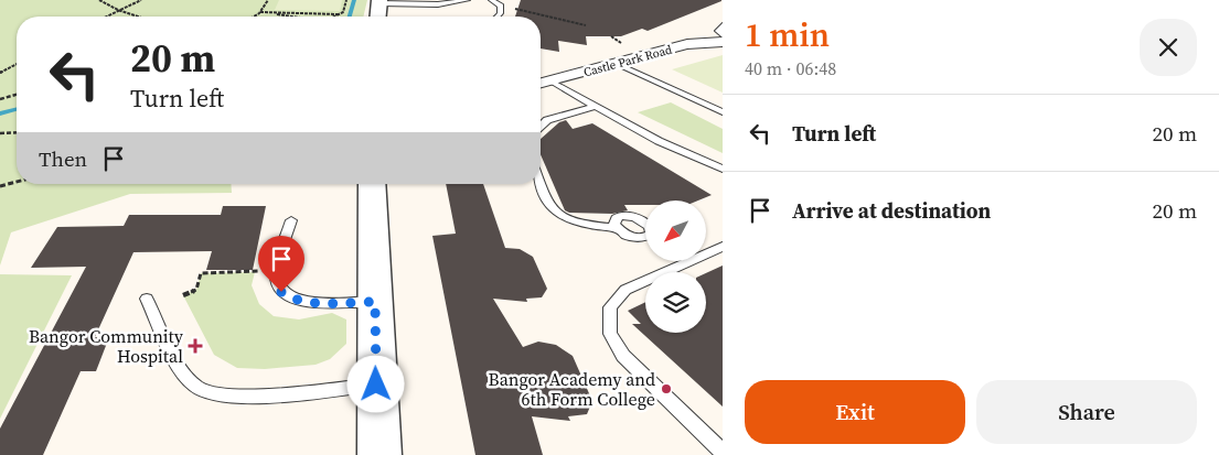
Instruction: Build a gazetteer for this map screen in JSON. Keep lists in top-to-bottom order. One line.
{"streets":{"street":["Castle Park Road"]},"places":{"health":["Bangor Community Hospital"],"other":["Bangor Academy and 6th Form College"]},"north":"bottom left","page":{"heading":["1 min","40 m · 06:48"],"turn":["20 m","Turn left"],"list":[{"name":"Turn left","value":"20 m"},{"name":"Arrive at destination","value":"20 m"}],"then":"Then","buttons":["Exit","Share"]}}
